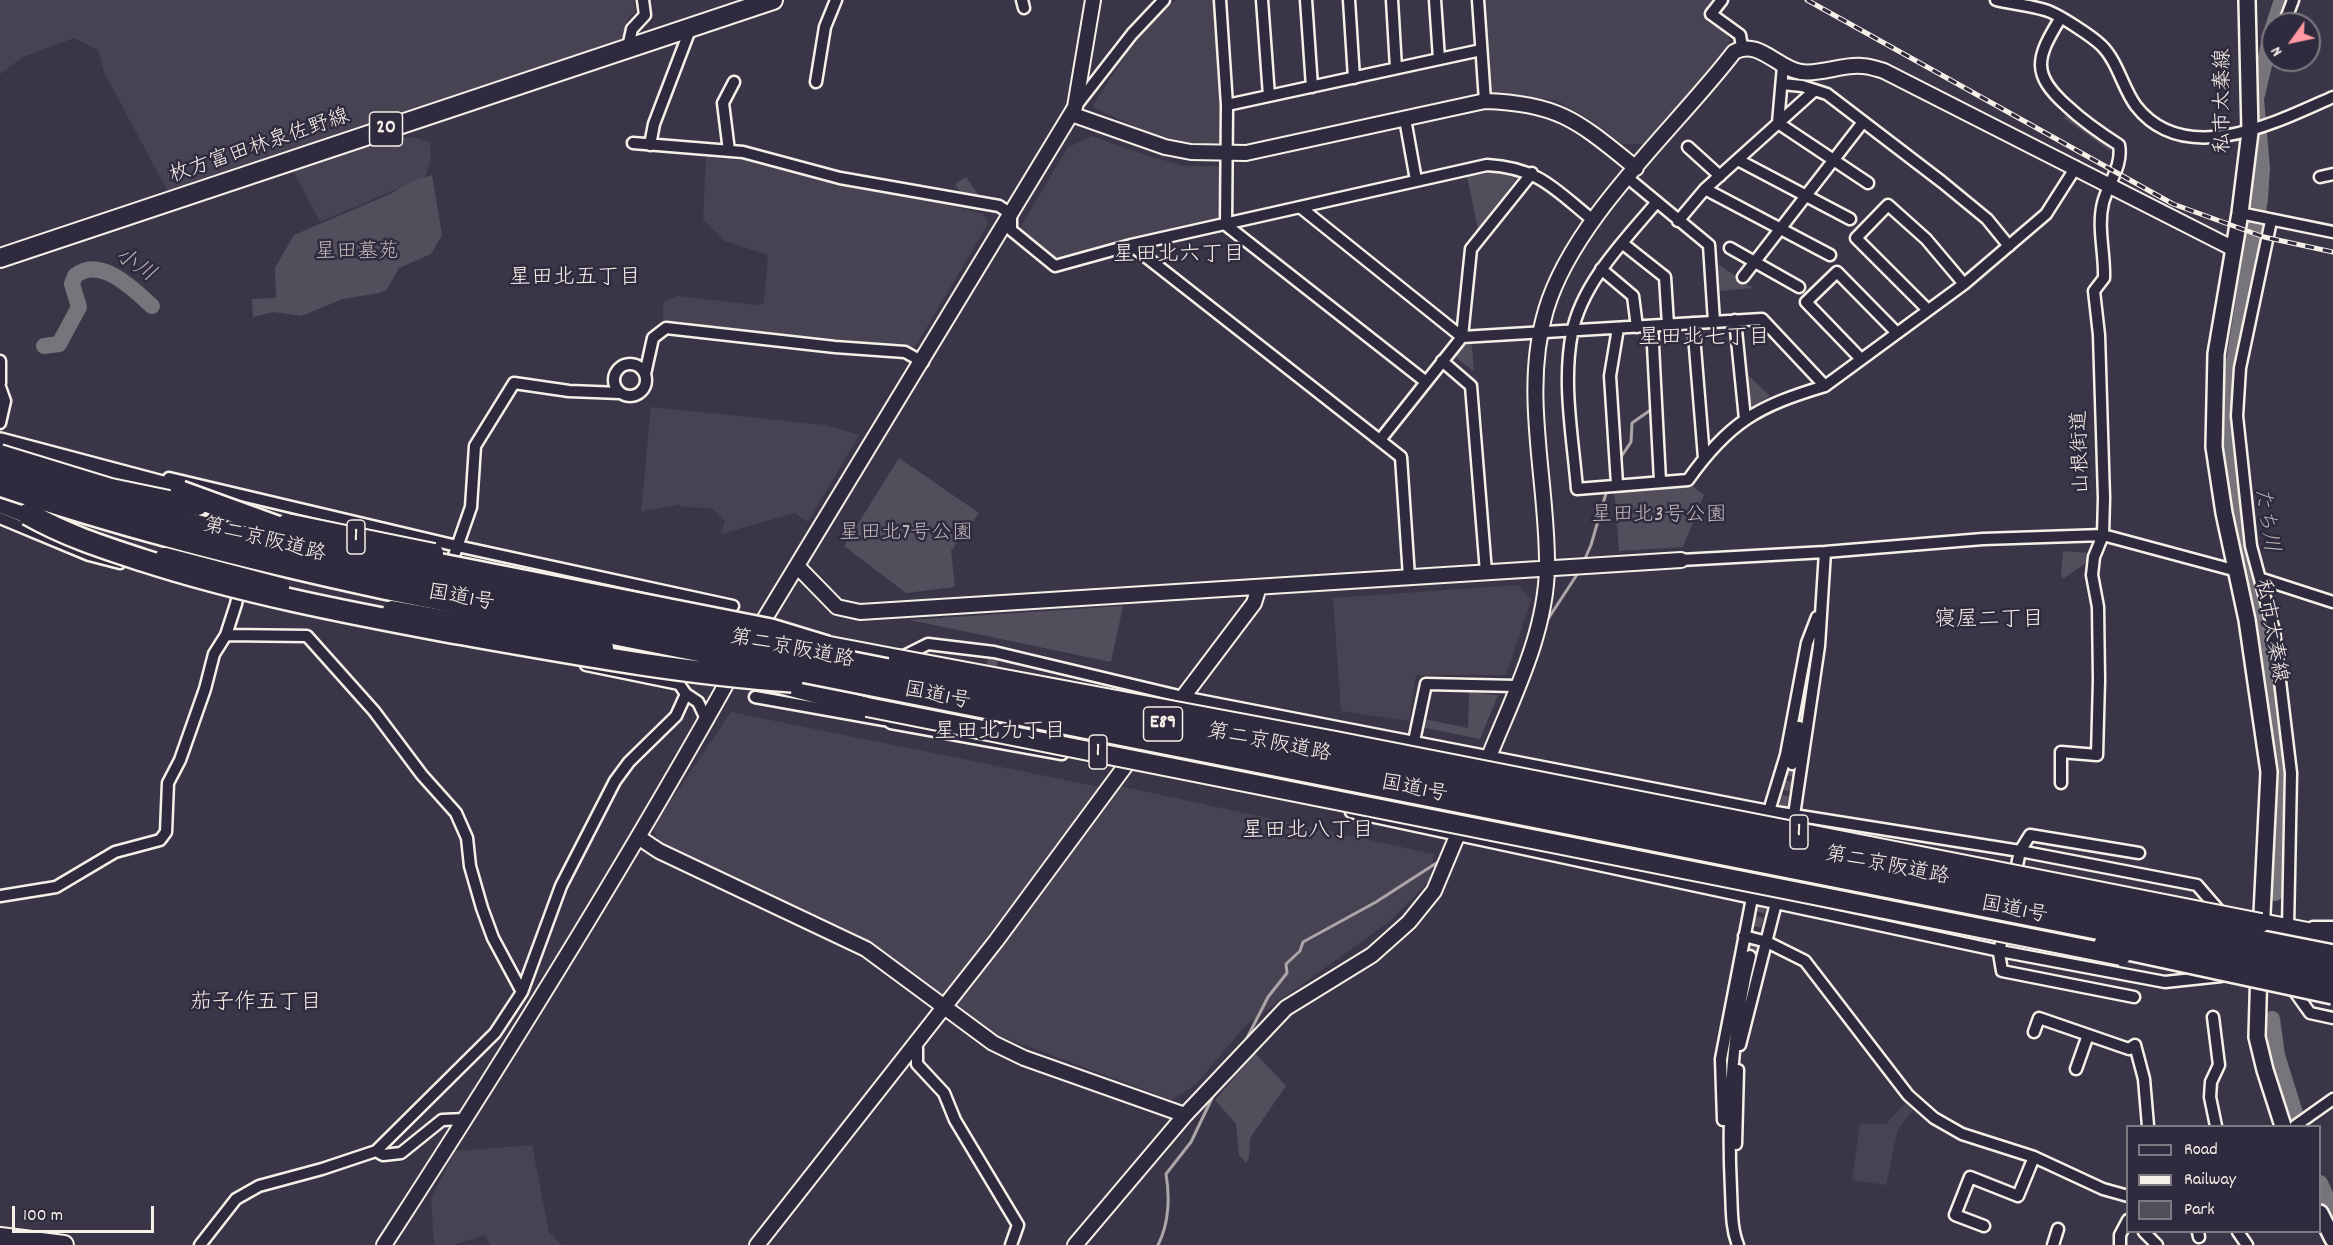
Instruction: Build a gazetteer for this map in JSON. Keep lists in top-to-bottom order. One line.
{"streets":{"highway":["第二京阪道路","E89"],"main road":["私市太秦線","20","枚方富田林泉佐野線","1","国道1号"],"street":["山根街道"]},"crossings":[["私市太秦線","国道1号"],["第二京阪道路","国道1号"]],"districts":["星田北六丁目","星田北五丁目","星田北七丁目","寝屋二丁目","星田北九丁目","星田北八丁目","茄子作五丁目"],"water":["小川","たち川"],"parks":["星田墓苑","星田北3号公園","星田北7号公園"],"legend":["Road","Railway","Park"],"scale_bar":"100 m","north":"bottom left"}
